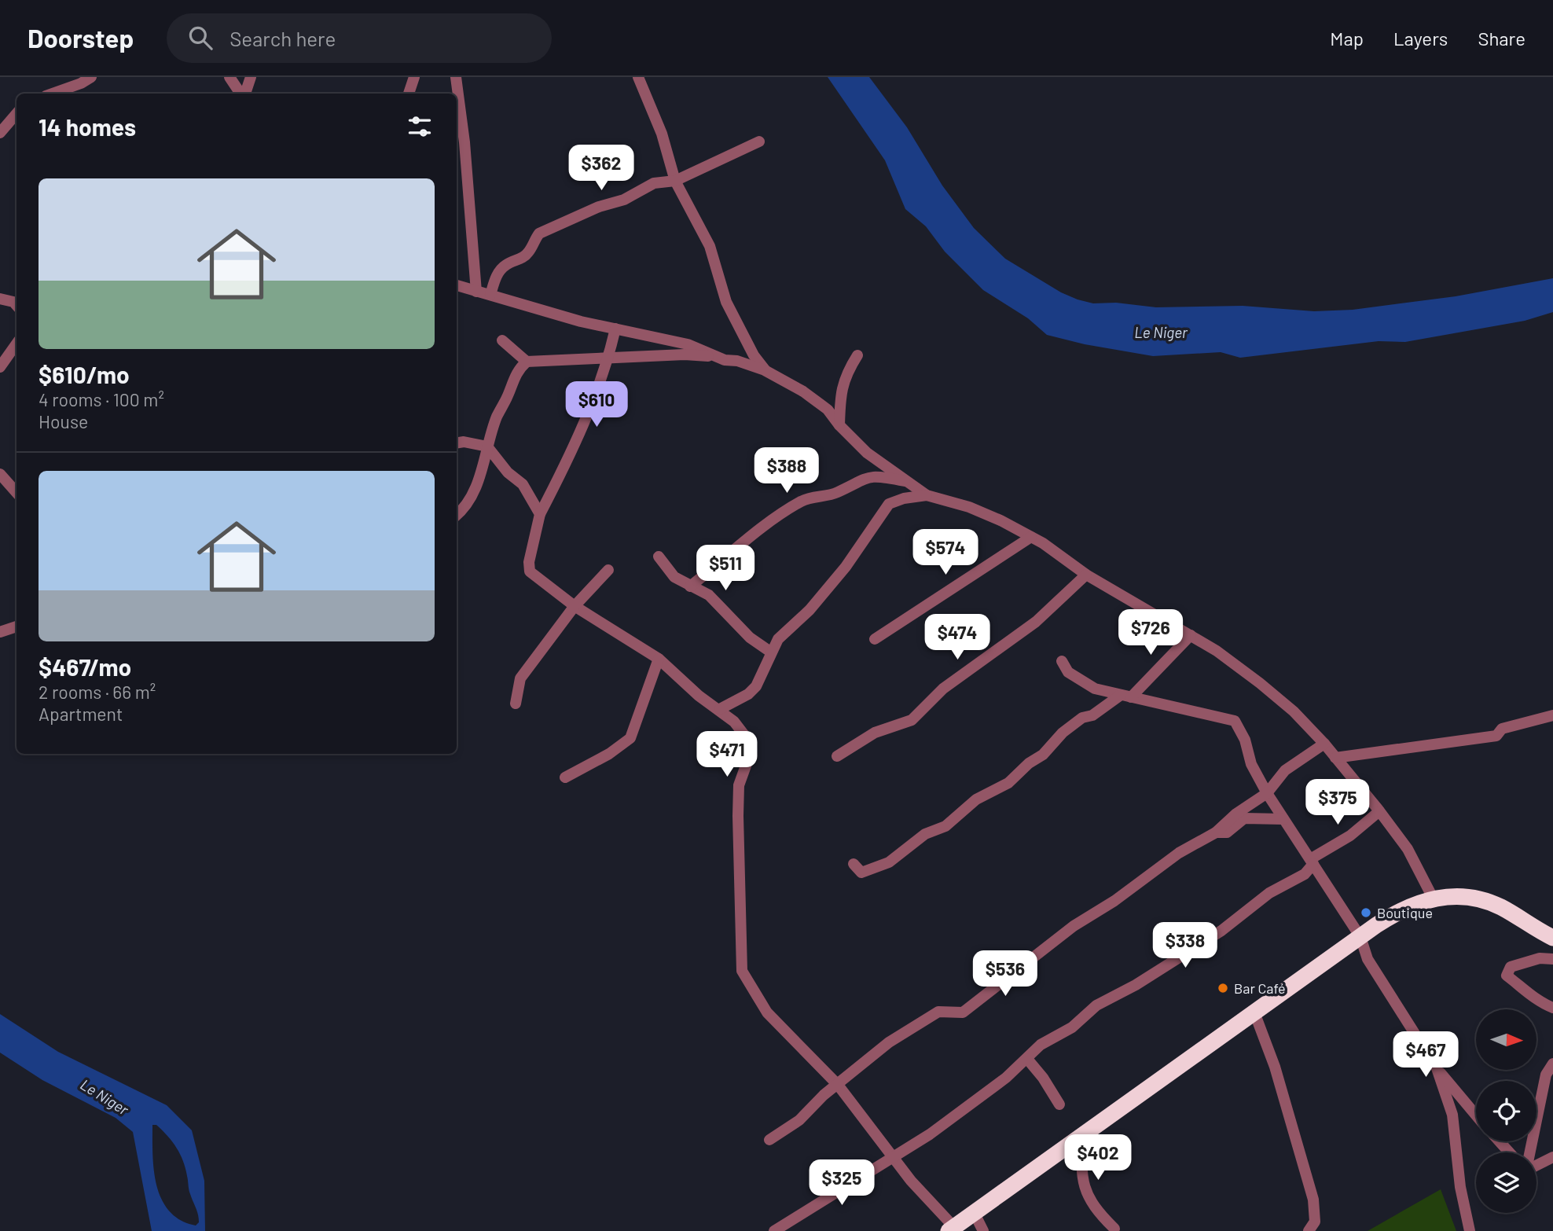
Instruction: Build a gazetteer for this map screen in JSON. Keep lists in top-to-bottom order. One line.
{"water":["Le Niger"],"places":["Boutique","Bar Café"],"north":"right","page":{"header":"Doorstep","search":"Search here","nav":["Map","Layers","Share"],"heading":"14 homes","price":["$362","$610","$388","$574","$511","$726","$474","$471","$375","$338","$536","$467","$402","$325"],"list":[{"name":"$610/mo","note":"4 rooms · 100 m² · House"},{"name":"$467/mo","note":"2 rooms · 66 m² · Apartment"}]}}
